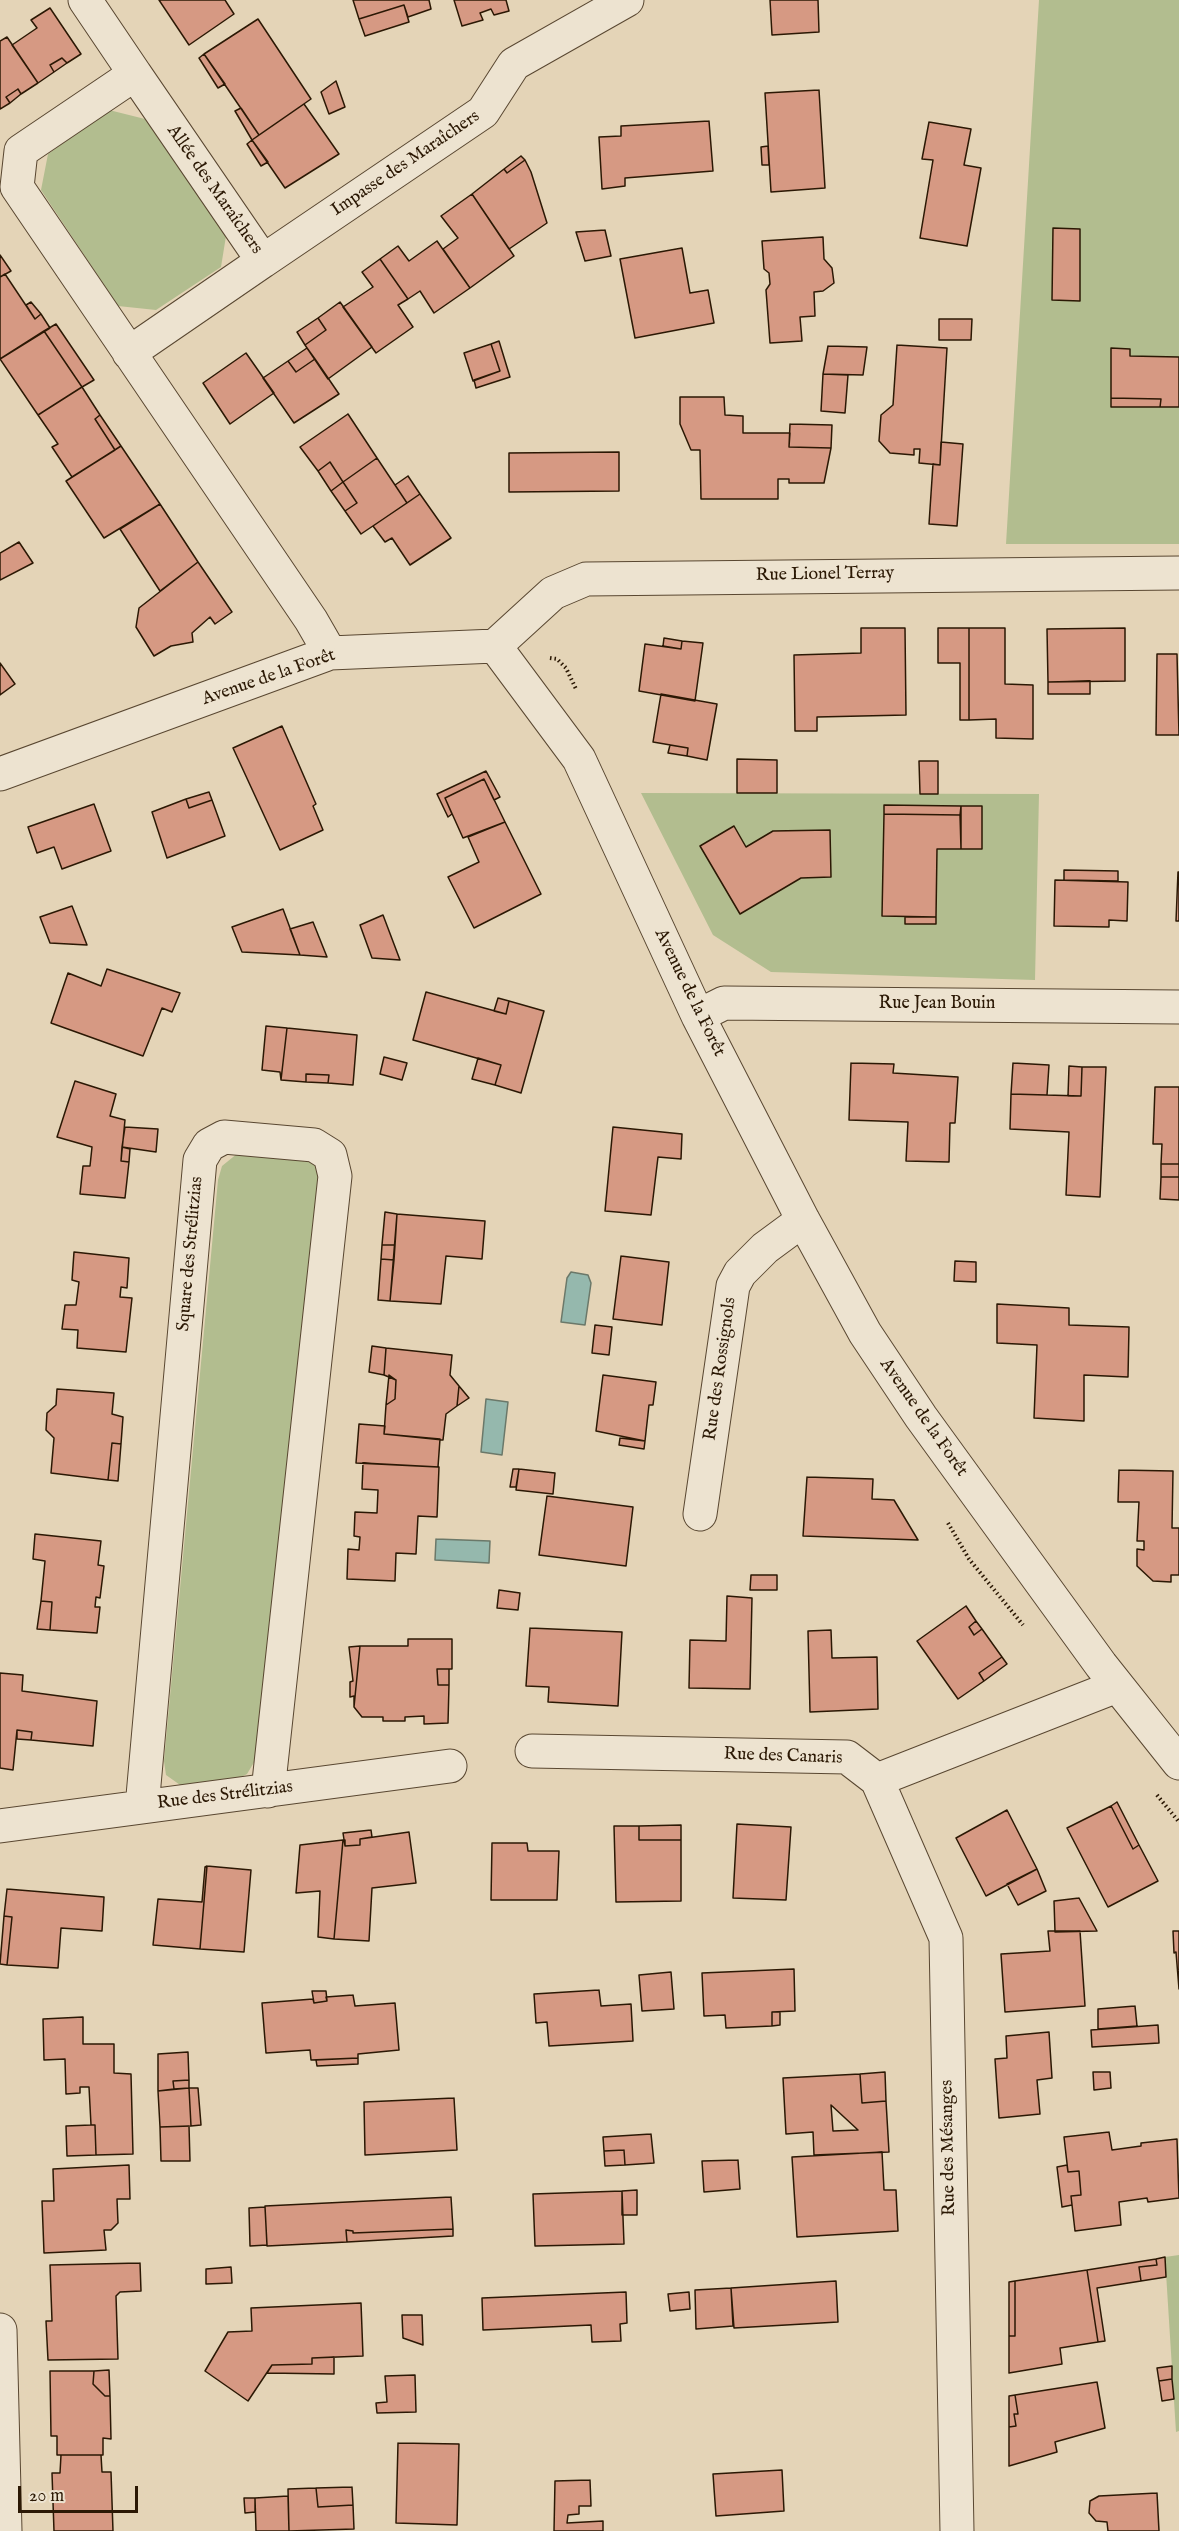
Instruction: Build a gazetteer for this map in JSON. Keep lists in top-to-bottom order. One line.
{"streets":{"street":["Impasse des Maraîchers","Allée des Maraîchers","Rue Lionel Terray","Avenue de la Forêt","Rue Jean Bouin","Square des Strélitzias","Rue des Rossignols","Rue des Canaris","Rue des Strélitzias","Rue des Mésanges"]},"crossings":[["Impasse des Maraîchers","Allée des Maraîchers"],["Rue Lionel Terray","Avenue de la Forêt"],["Avenue de la Forêt","Rue Jean Bouin"],["Avenue de la Forêt","Rue des Rossignols"],["Square des Strélitzias","Rue des Strélitzias"],["Rue des Canaris","Rue des Mésanges"]],"scale_bar":"20 m"}
